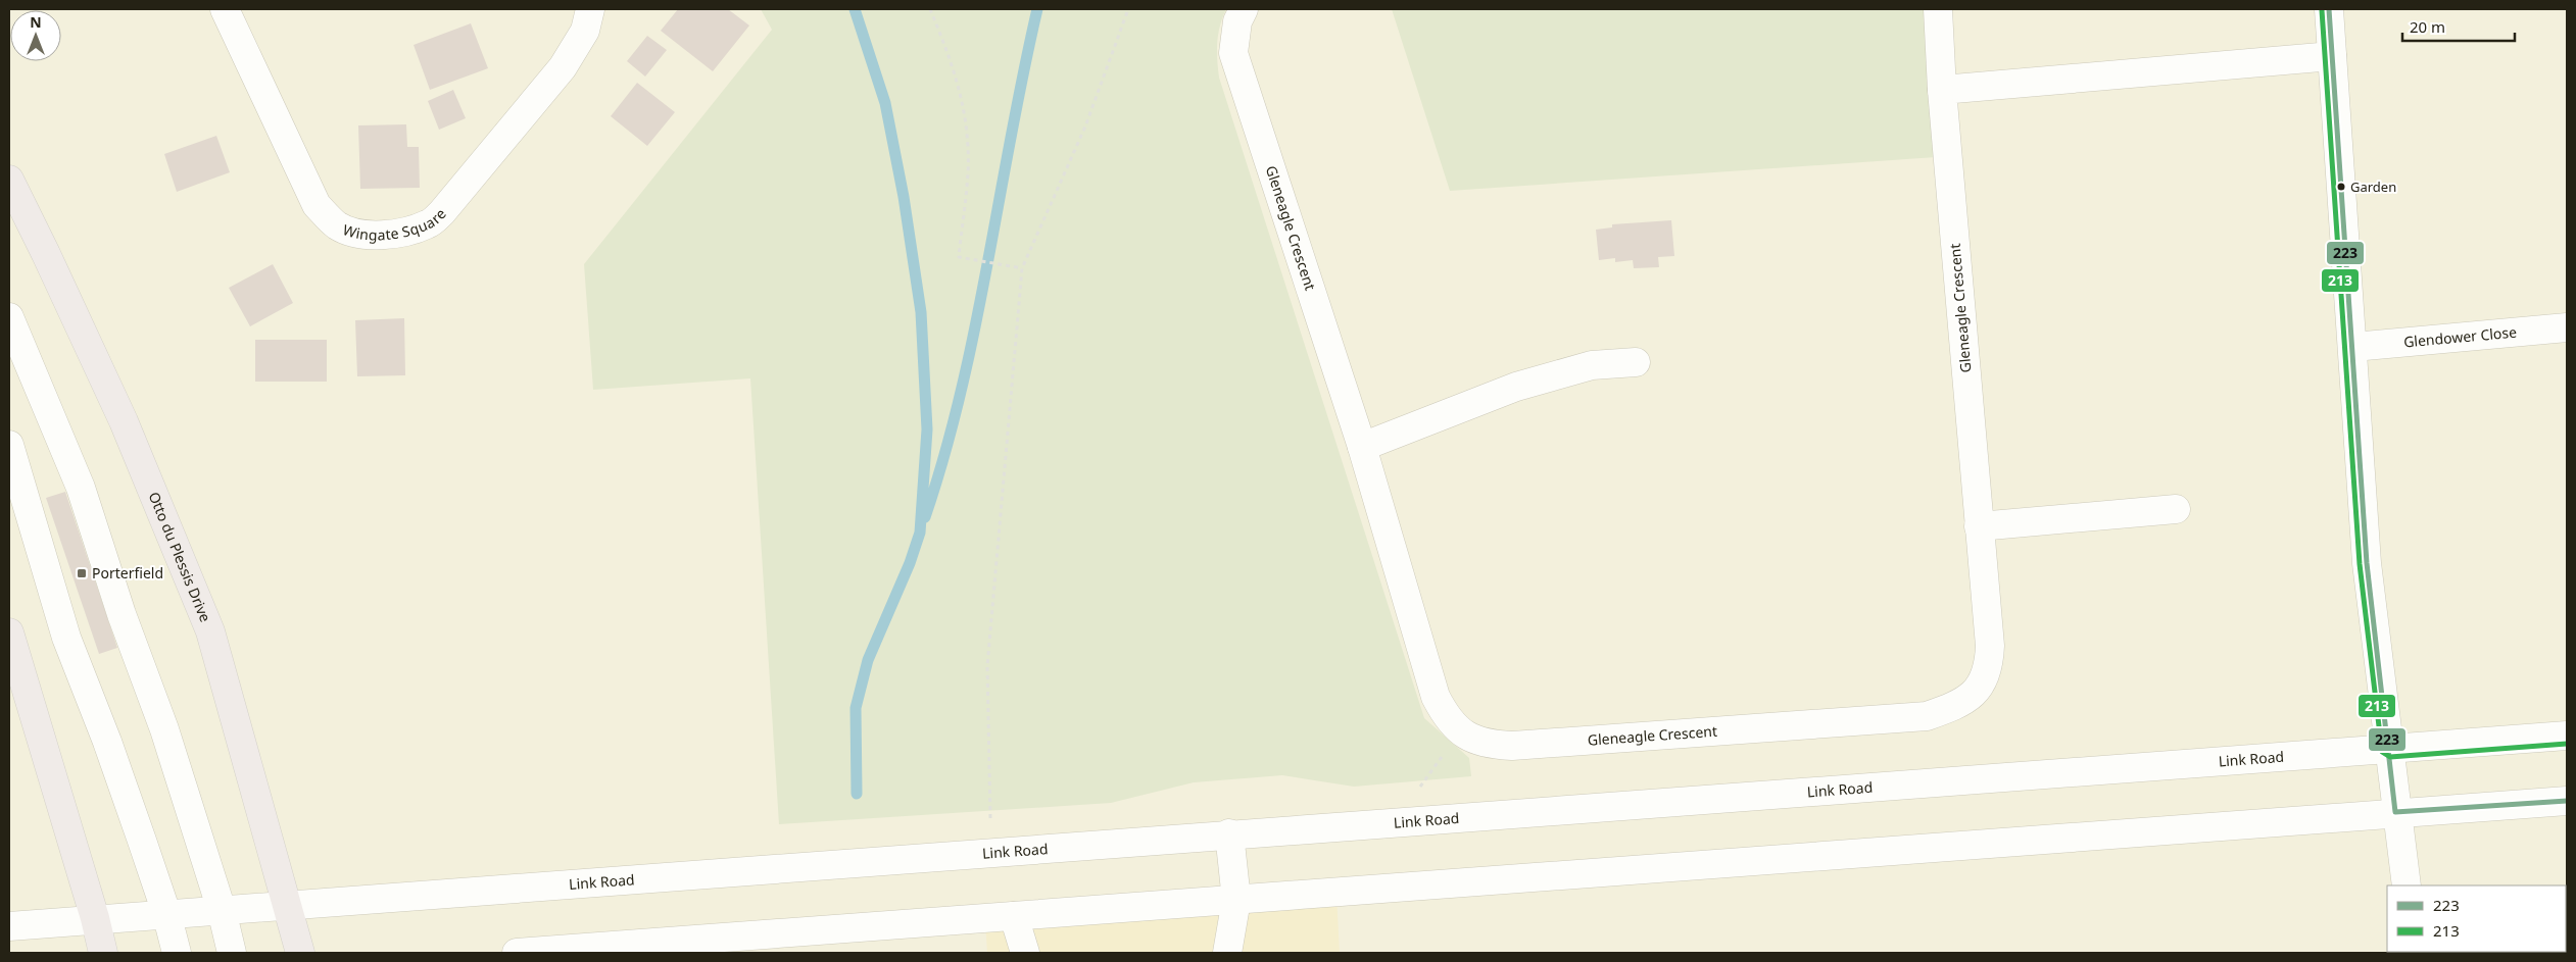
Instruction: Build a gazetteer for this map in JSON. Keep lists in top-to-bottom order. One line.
{"streets":{"main road":["Otto du Plessis Drive"],"street":["Wingate Square","Gleneagle Crescent","Glendower Close","Link Road"]},"crossings":[["Otto du Plessis Drive","Link Road"]],"places":{"other":["Garden"],"transit":["Porterfield"]},"lines":["transit line 223","transit line 213"],"legend":["223","213"],"scale_bar":"20 m","north":"top"}
